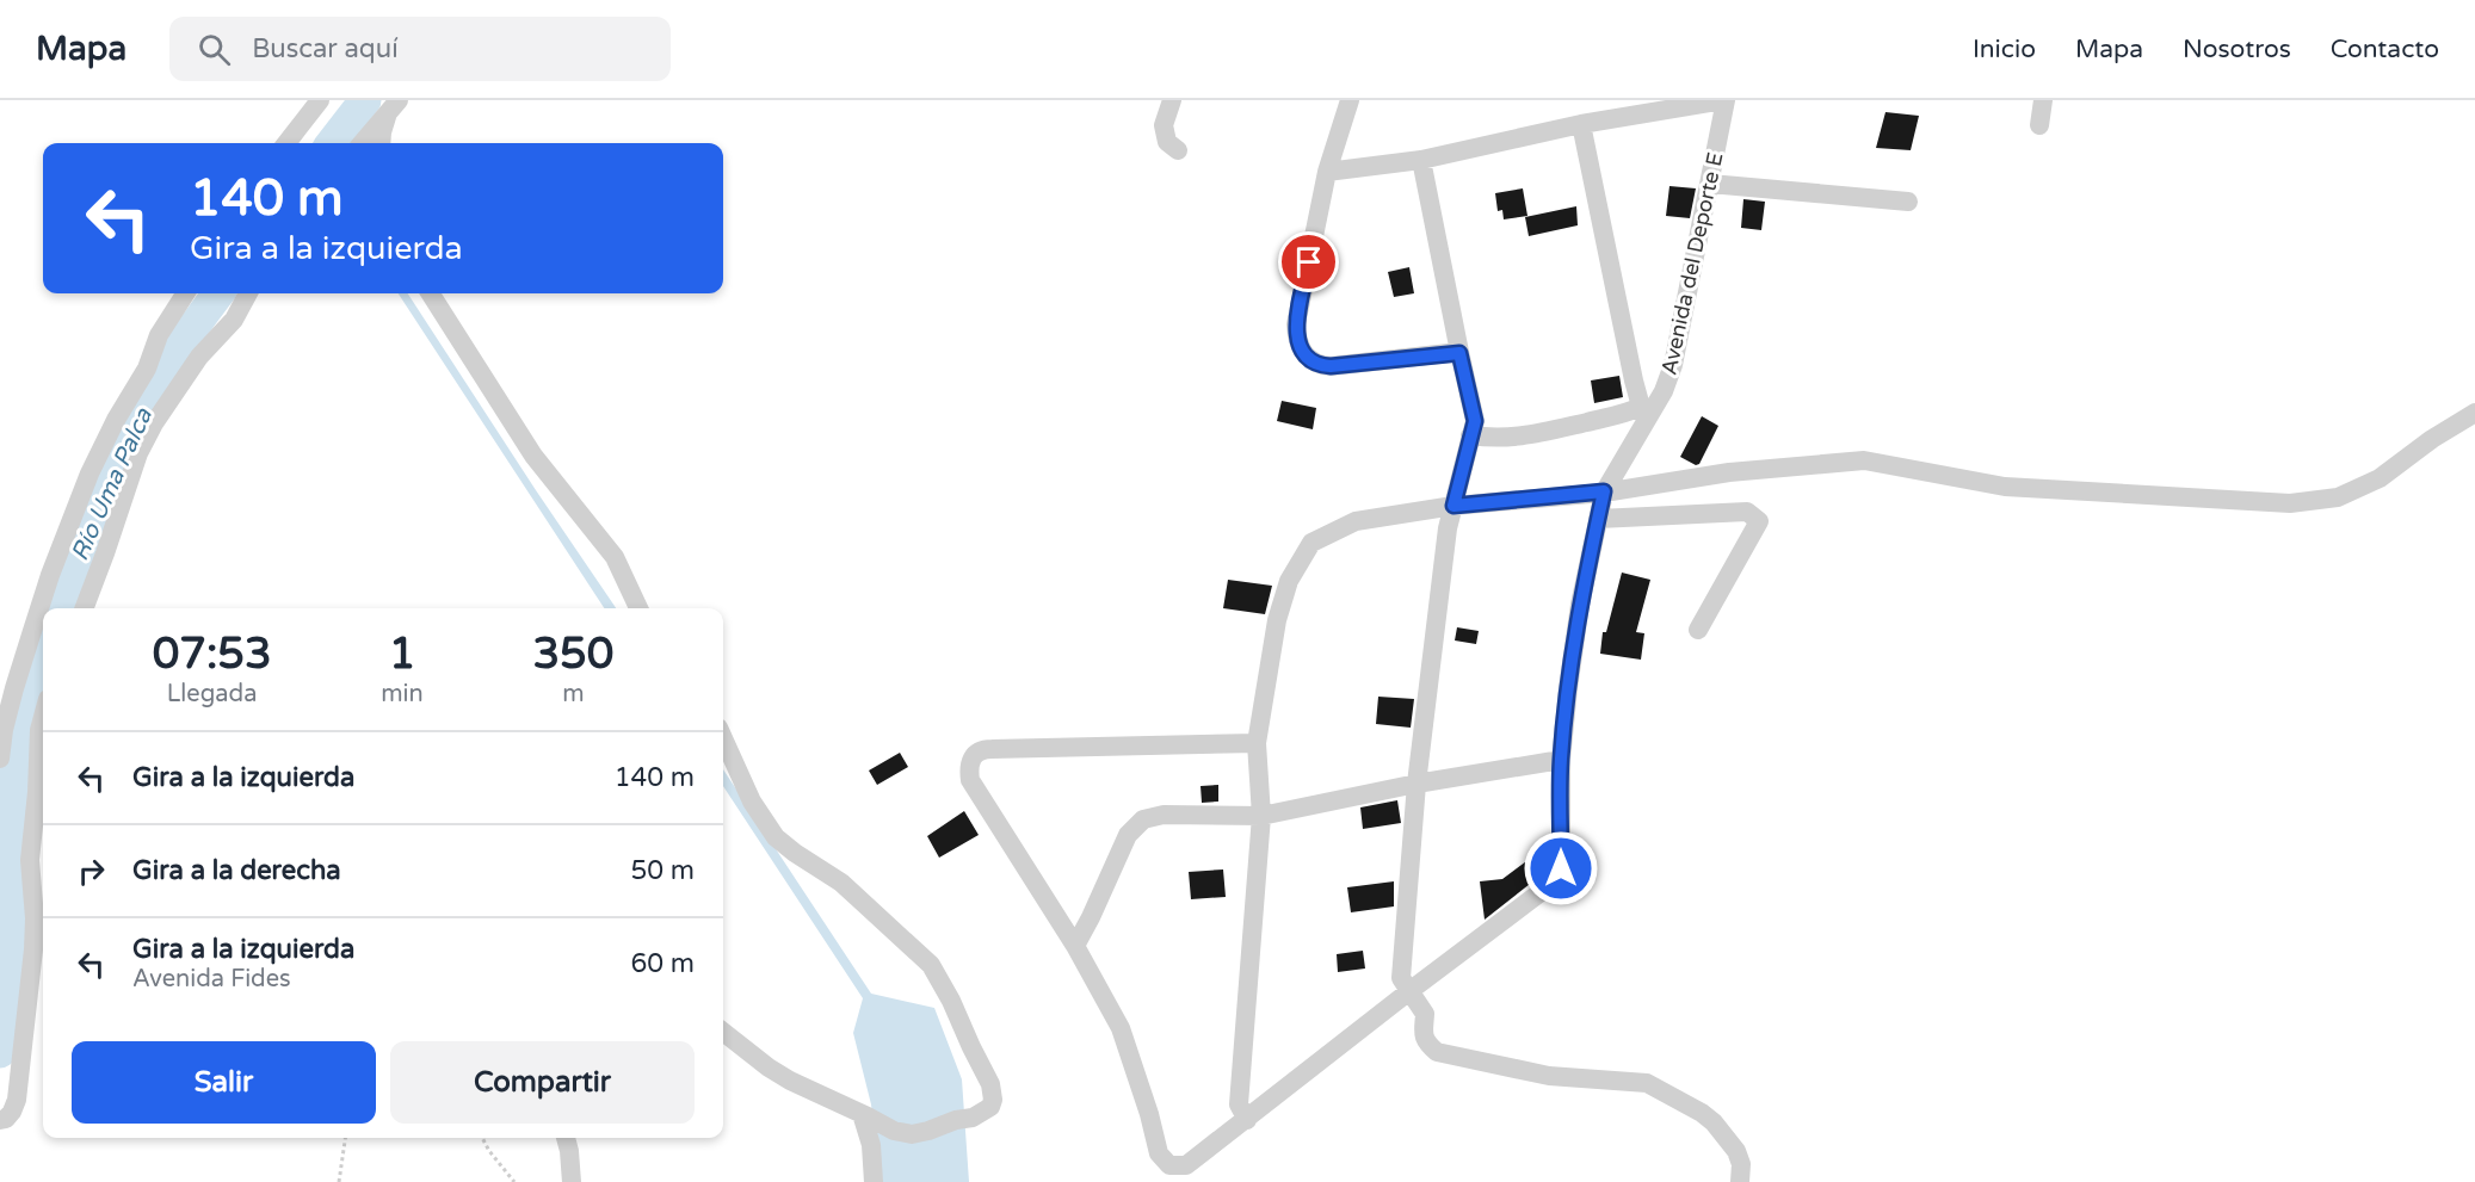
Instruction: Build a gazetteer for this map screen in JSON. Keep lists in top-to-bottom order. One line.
{"streets":{"street":["Avenida del Deporte E"]},"water":["Río Uma Palca"],"page":{"header":"Mapa","search":"Buscar aquí","nav":["Inicio","Mapa","Nosotros","Contacto"],"turn":["140 m","Gira a la izquierda"],"eta":["07:53","Llegada","1","min","350","m"],"list":[{"name":"Gira a la izquierda","value":"140 m"},{"name":"Gira a la derecha","value":"50 m"},{"name":"Gira a la izquierda","note":"Avenida Fides","value":"60 m"}],"buttons":["Salir","Compartir"]}}
